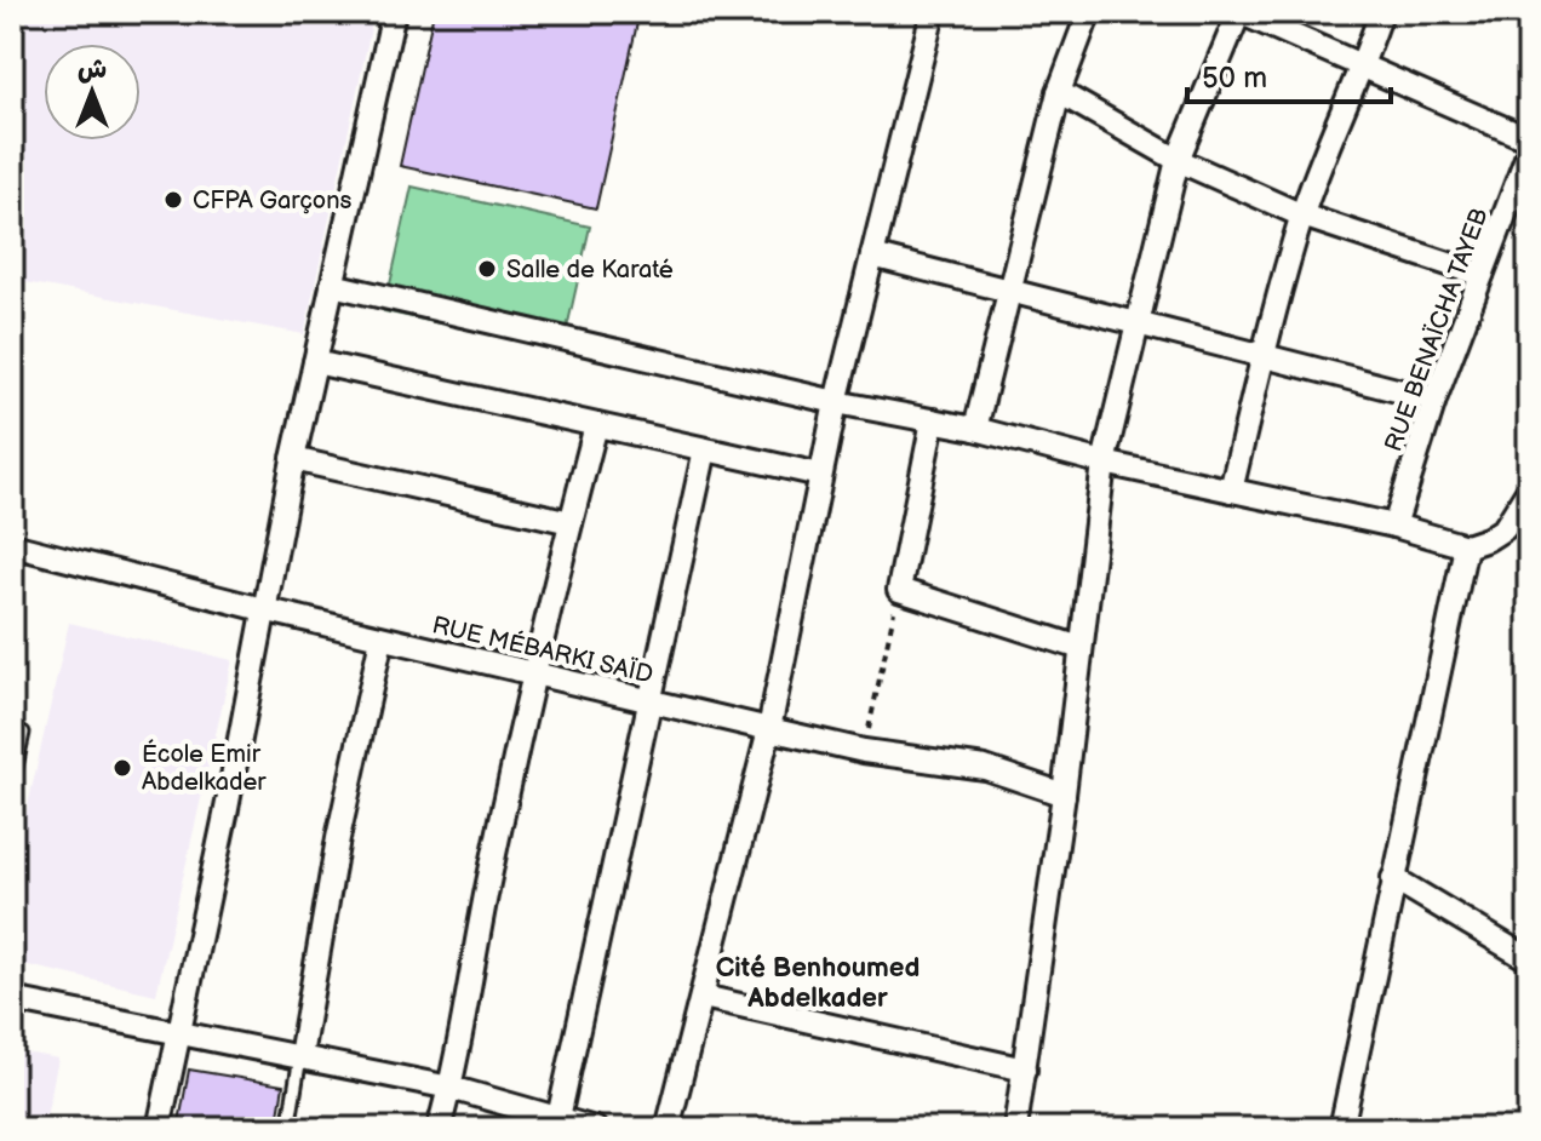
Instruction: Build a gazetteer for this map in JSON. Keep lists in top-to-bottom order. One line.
{"streets":{"street":["RUE BENAÏCHA TAYEB","RUE MÉBARKI SAÏD"]},"districts":["Cité Benhoumed Abdelkader"],"places":["CFPA Garçons","Salle de Karaté","École Emir Abdelkader"],"scale_bar":"50 m","north":"top"}
